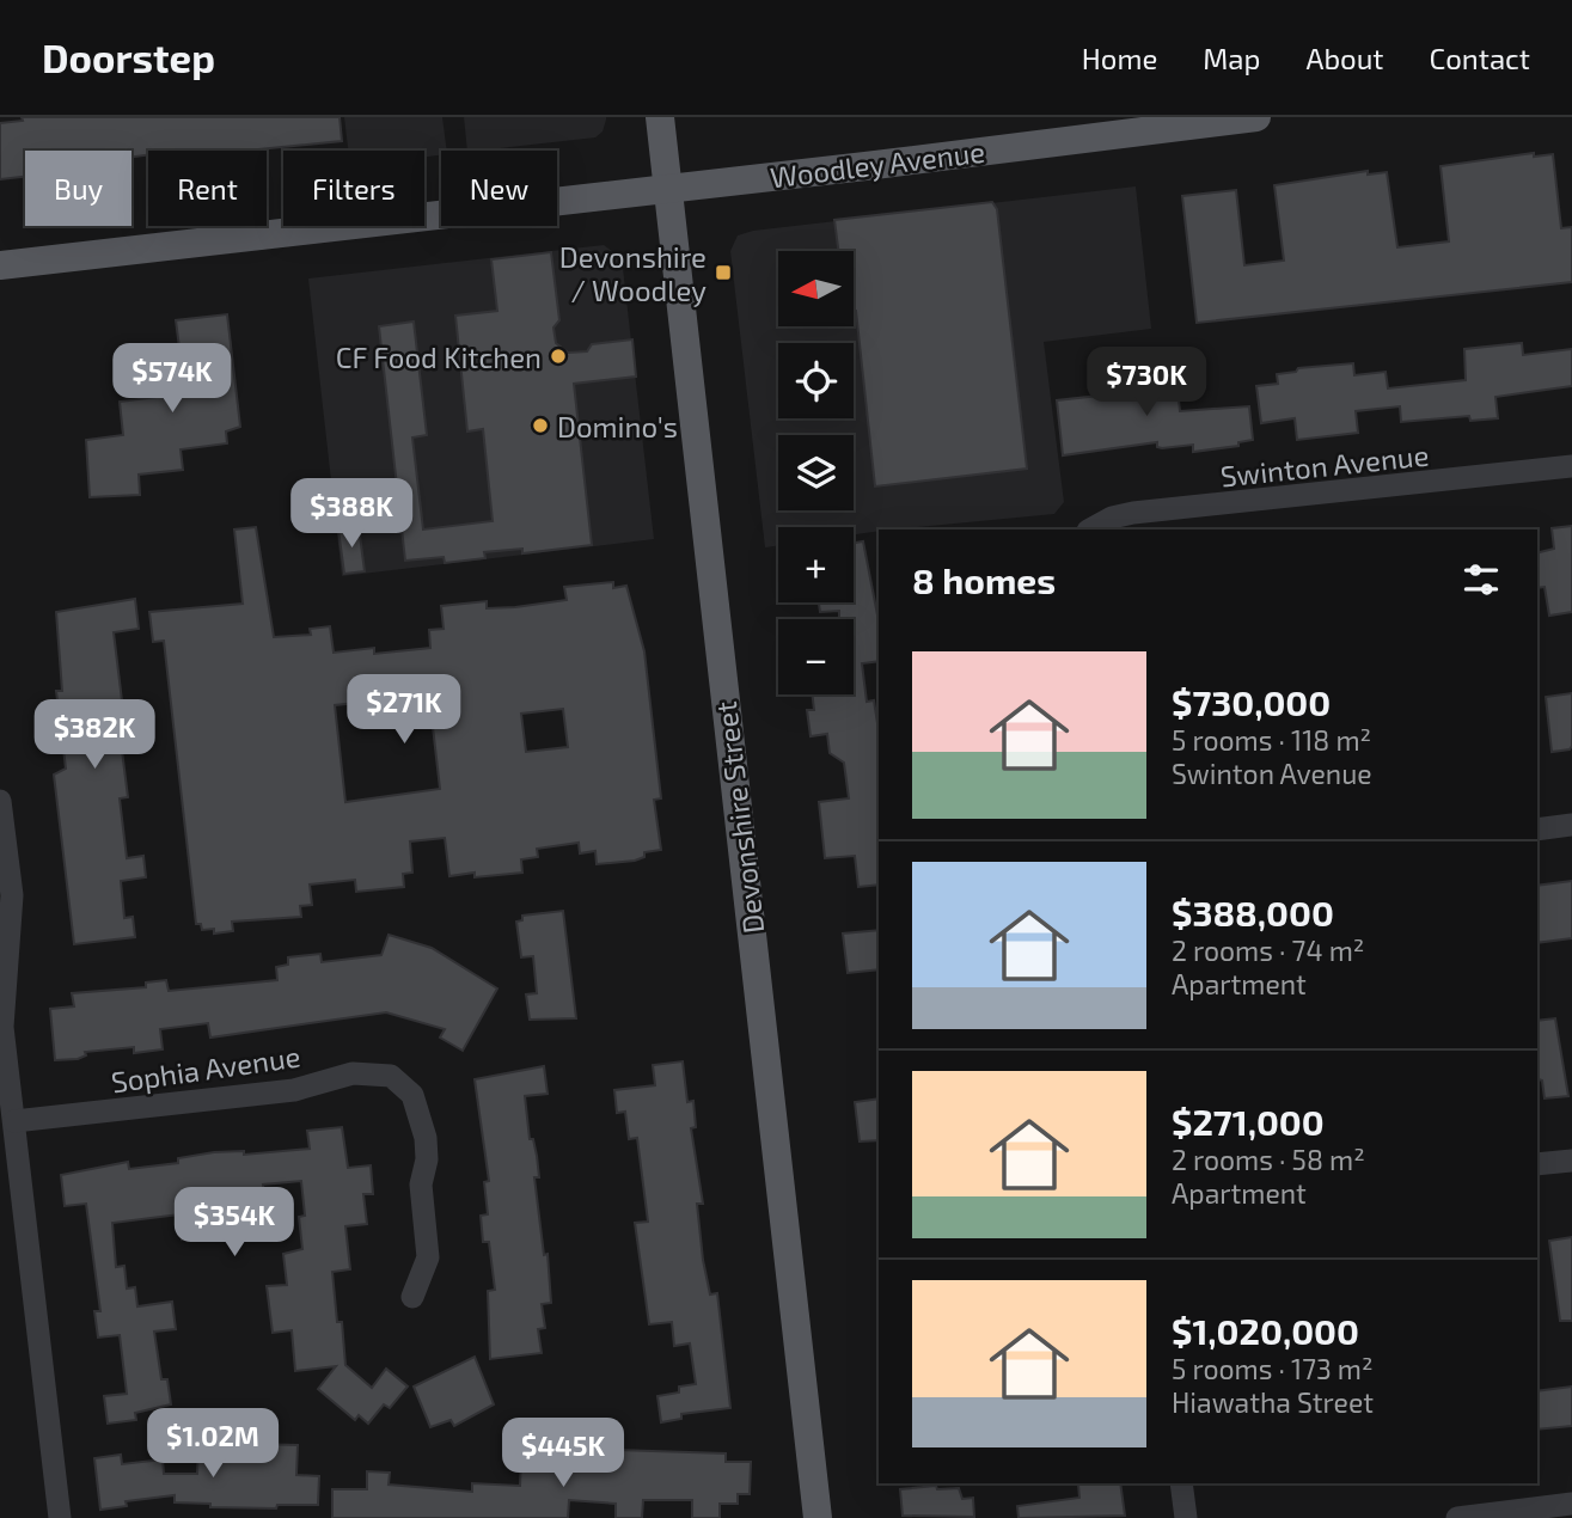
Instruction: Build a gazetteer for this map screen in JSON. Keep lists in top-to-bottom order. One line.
{"streets":{"main road":["Woodley Avenue","Devonshire Street"],"street":["Swinton Avenue","Sophia Avenue"]},"crossings":[["Woodley Avenue","Devonshire Street"]],"places":{"transit":["Devonshire / Woodley"],"other":["CF Food Kitchen","Domino's"]},"north":"left","page":{"header":"Doorstep","nav":["Home","Map","About","Contact"],"chip":["Buy","Rent","Filters","New"],"map_buttons":["+","−"],"price":["$574K","$730K","$388K","$271K","$382K","$354K","$1.02M","$445K"],"heading":"8 homes","list":[{"name":"$730,000","note":"5 rooms · 118 m² · Swinton Avenue"},{"name":"$388,000","note":"2 rooms · 74 m² · Apartment"},{"name":"$271,000","note":"2 rooms · 58 m² · Apartment"},{"name":"$1,020,000","note":"5 rooms · 173 m² · Hiawatha Street"}]}}
